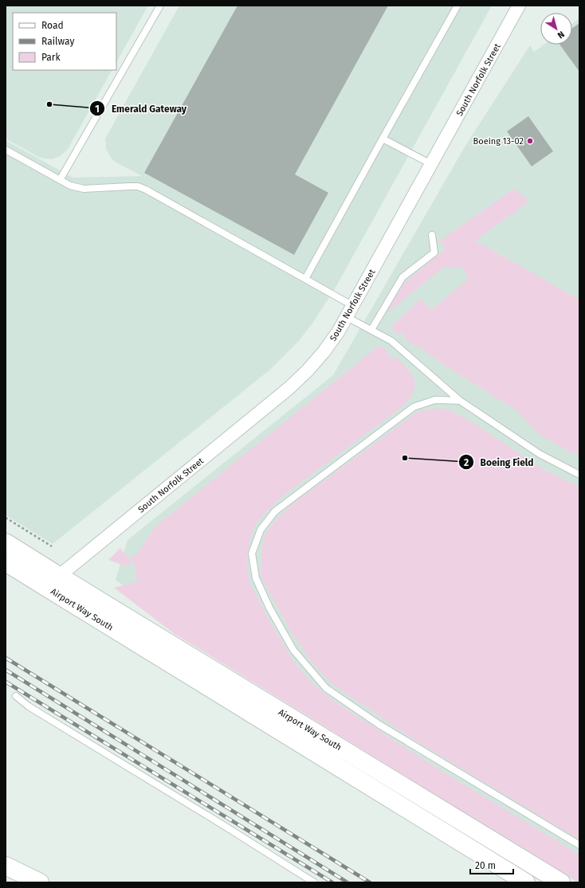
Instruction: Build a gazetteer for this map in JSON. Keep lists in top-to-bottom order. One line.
{"streets":{"main road":["Airport Way South"],"street":["South Norfolk Street"]},"crossings":[["South Norfolk Street","Airport Way South"]],"places":["Emerald Gateway","Boeing 13-02","Boeing Field"],"legend":["Road","Railway","Park"],"scale_bar":"20 m","north":"bottom right"}
